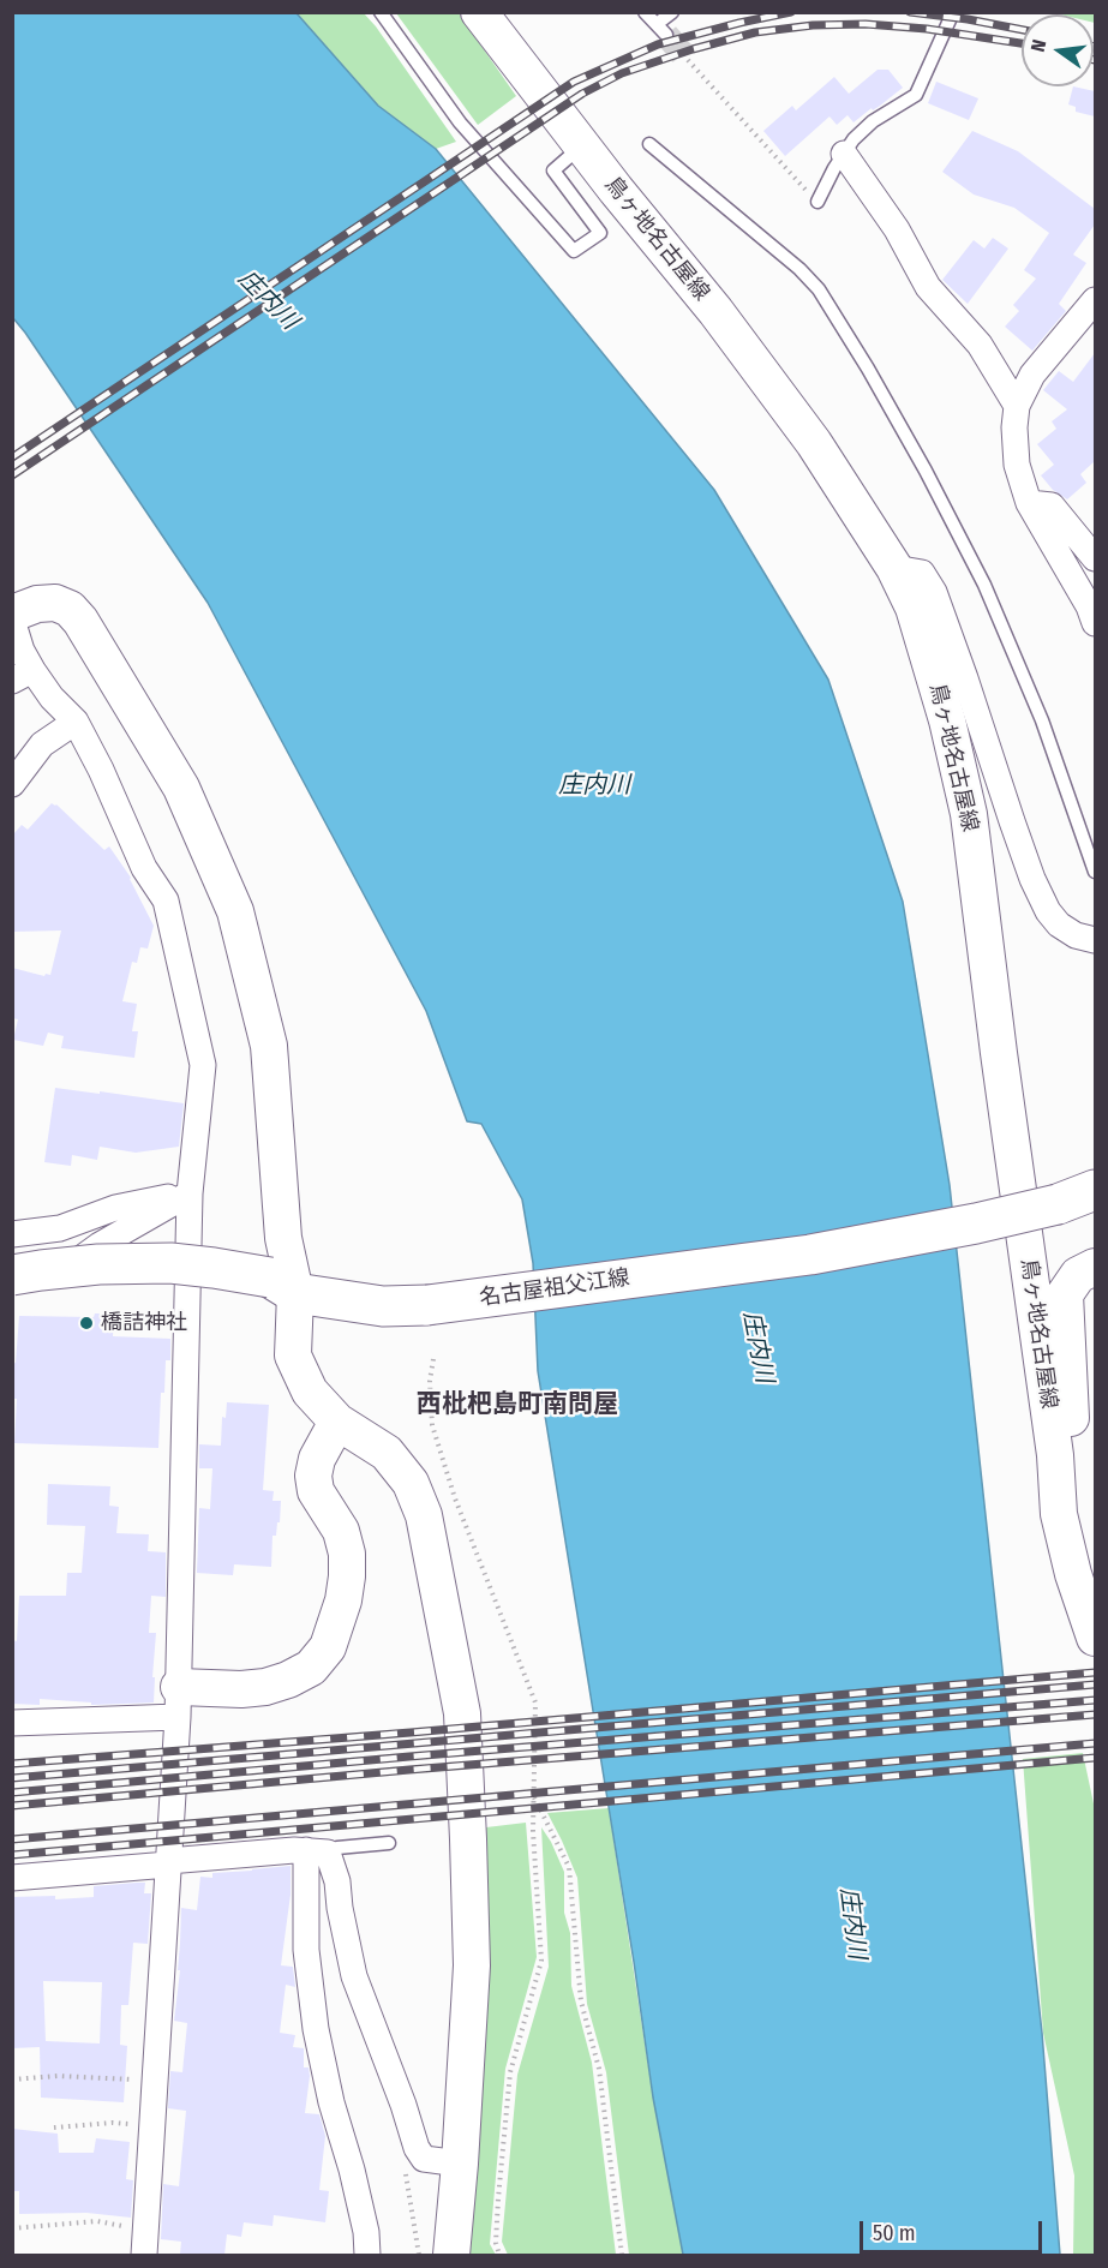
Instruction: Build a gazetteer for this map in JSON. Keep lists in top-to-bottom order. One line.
{"streets":{"main road":["名古屋祖父江線"],"street":["鳥ヶ地名古屋線"]},"districts":["西枇杷島町南問屋"],"water":["庄内川"],"places":["橋詰神社"],"scale_bar":"50 m","north":"left"}
